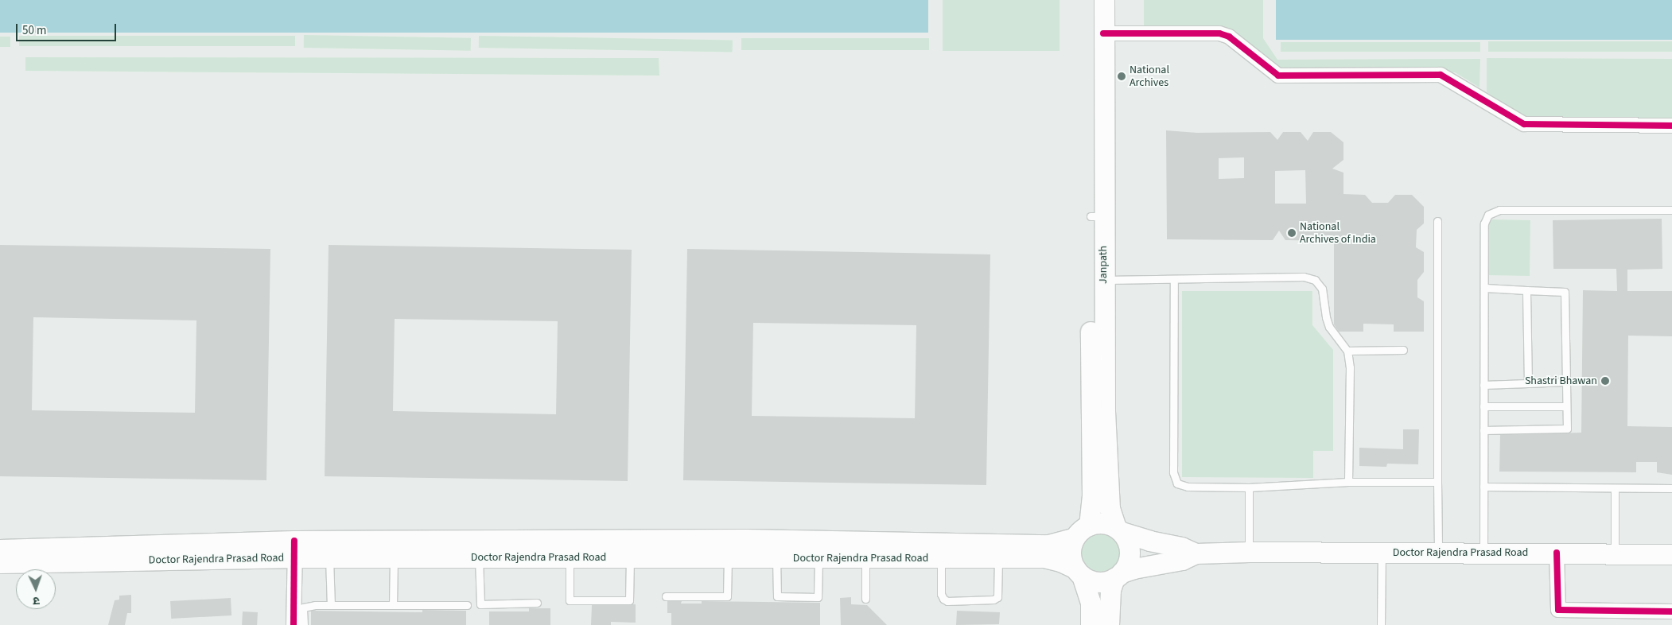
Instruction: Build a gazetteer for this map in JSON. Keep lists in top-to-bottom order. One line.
{"streets":{"main road":["Janpath","Doctor Rajendra Prasad Road"]},"crossings":[["Janpath","Doctor Rajendra Prasad Road"]],"places":["National Archives","National Archives of India","Shastri Bhawan"],"scale_bar":"50 m","north":"bottom"}
